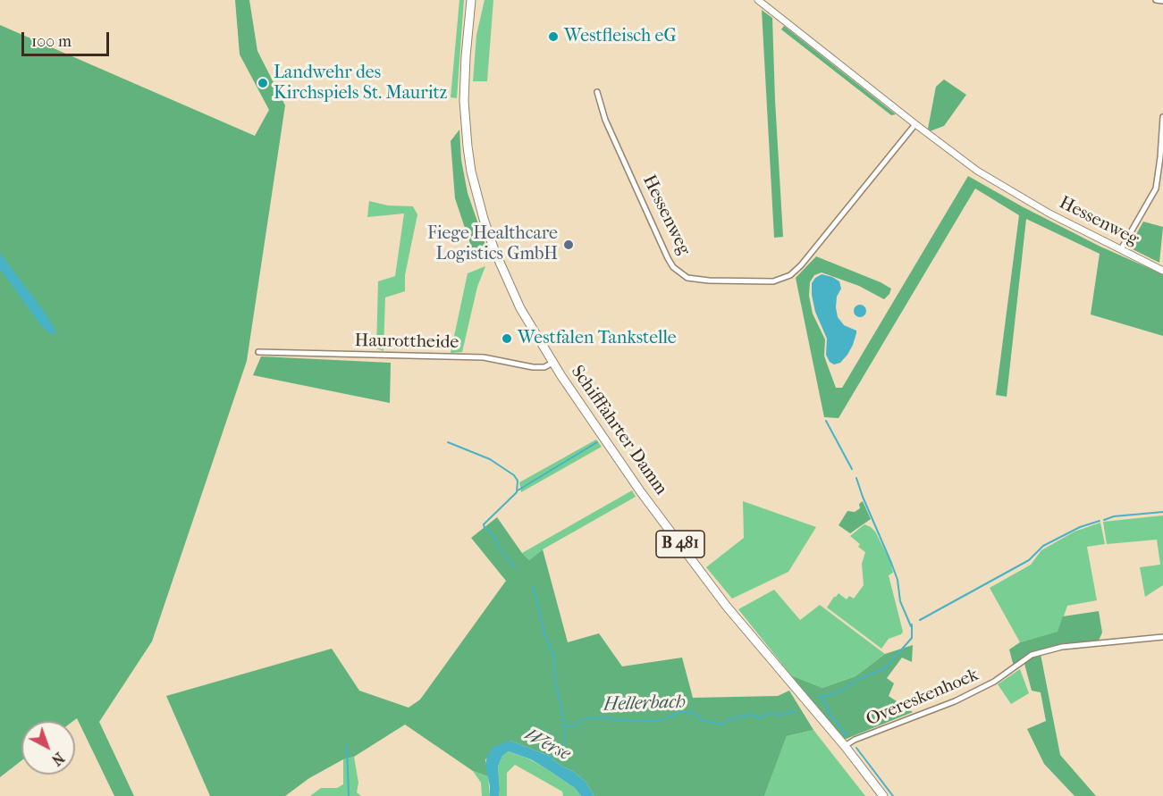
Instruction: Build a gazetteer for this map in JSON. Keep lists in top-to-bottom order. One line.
{"streets":{"main road":["Schifffahrter Damm","B 481"],"street":["Hessenweg","Haurottheide","Overeskenhoek"]},"crossings":[["Haurottheide","Schifffahrter Damm"],["Schifffahrter Damm","Overeskenhoek"]],"water":["Hellerbach","Werse"],"places":["Westfleisch eG","Landwehr des Kirchspiels St. Mauritz","Fiege Healthcare Logistics GmbH","Westfalen Tankstelle"],"scale_bar":"100 m","north":"bottom right"}
